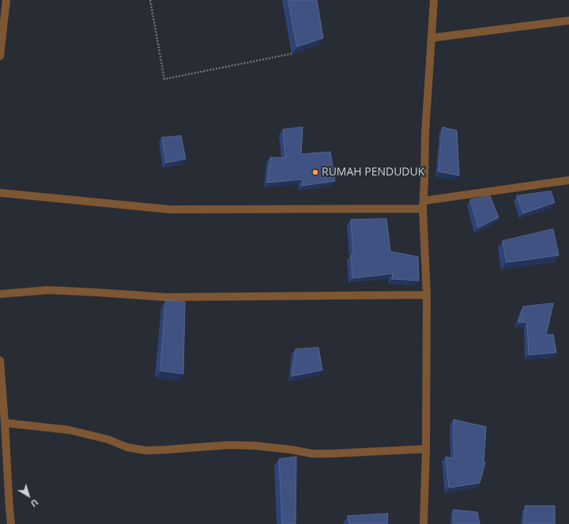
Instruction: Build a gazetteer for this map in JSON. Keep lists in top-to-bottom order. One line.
{"places":["RUMAH PENDUDUK"],"north":"bottom right"}
